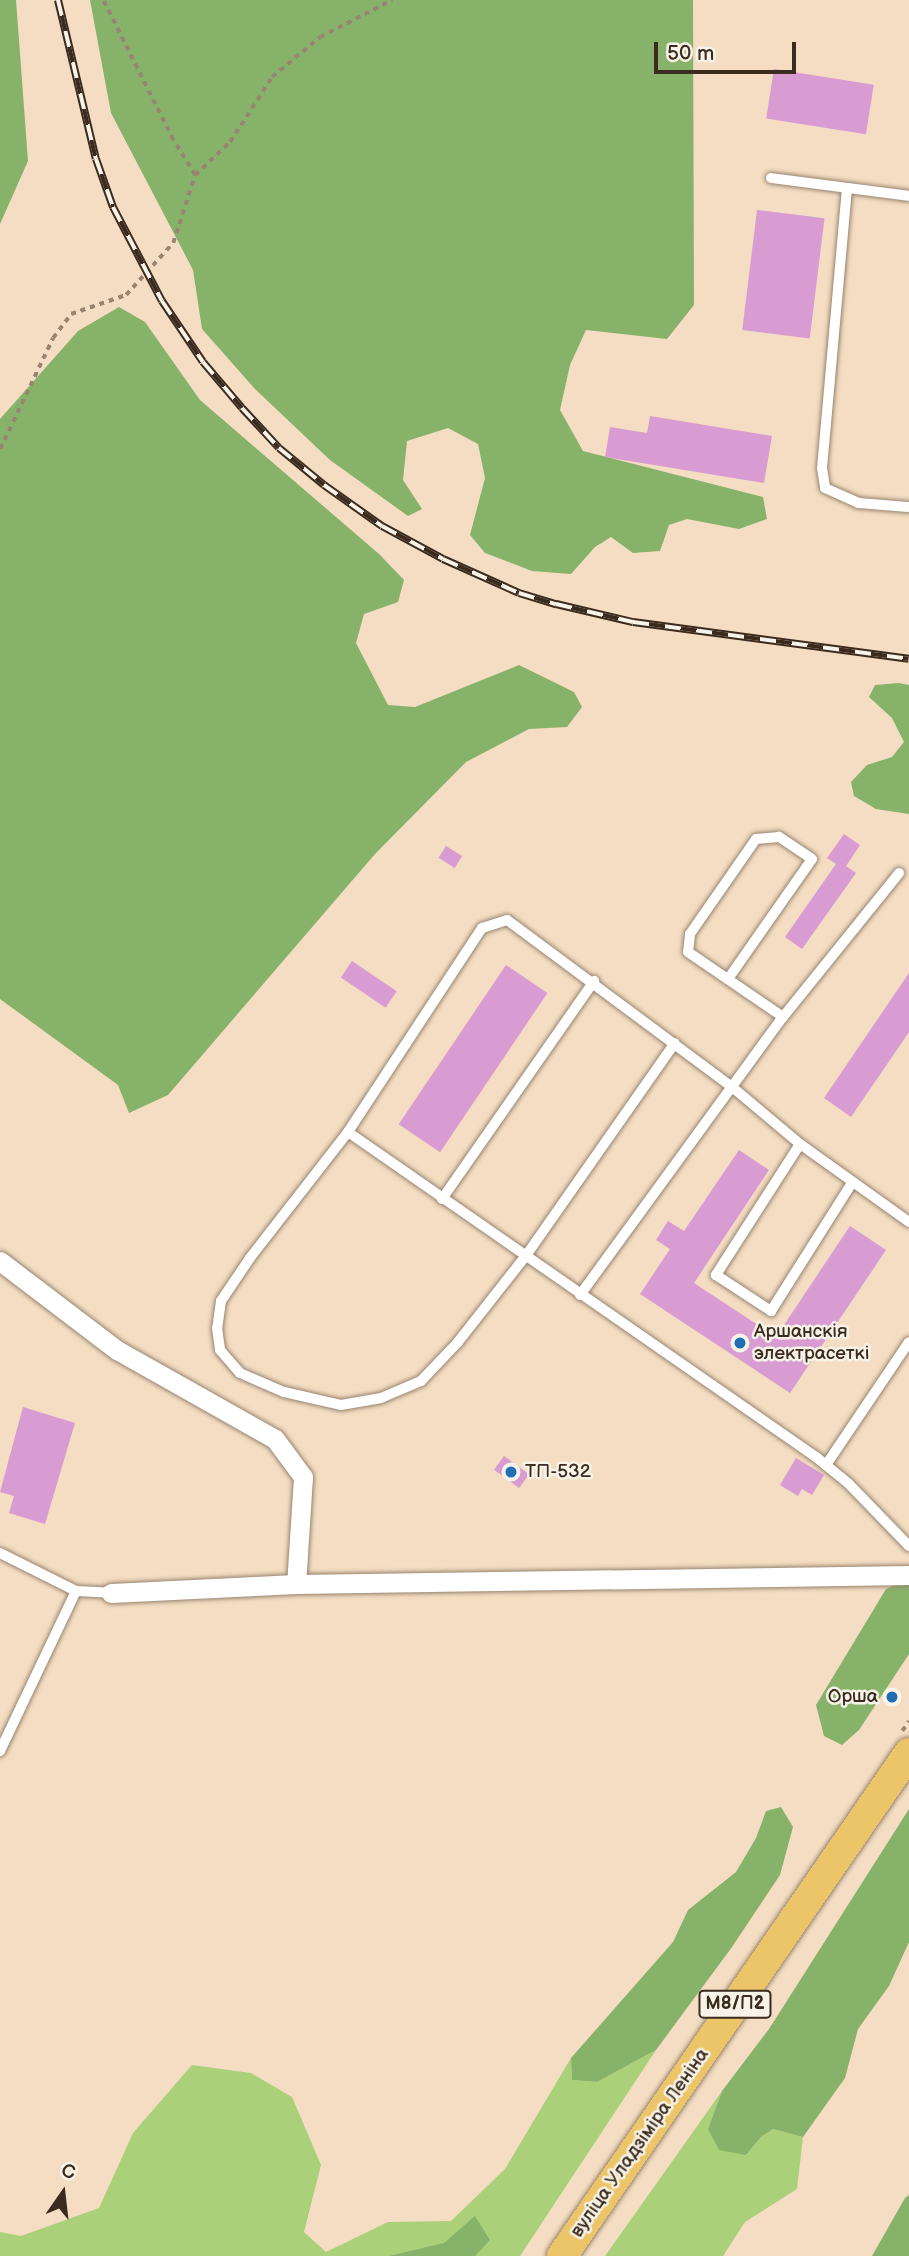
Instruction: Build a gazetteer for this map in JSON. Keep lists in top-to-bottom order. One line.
{"streets":{"main road":["М8/П2","вуліца Уладзіміра Леніна"]},"places":["Аршанскія электрасеткі","ТП-532","Орша"],"scale_bar":"50 m","north":"top"}
